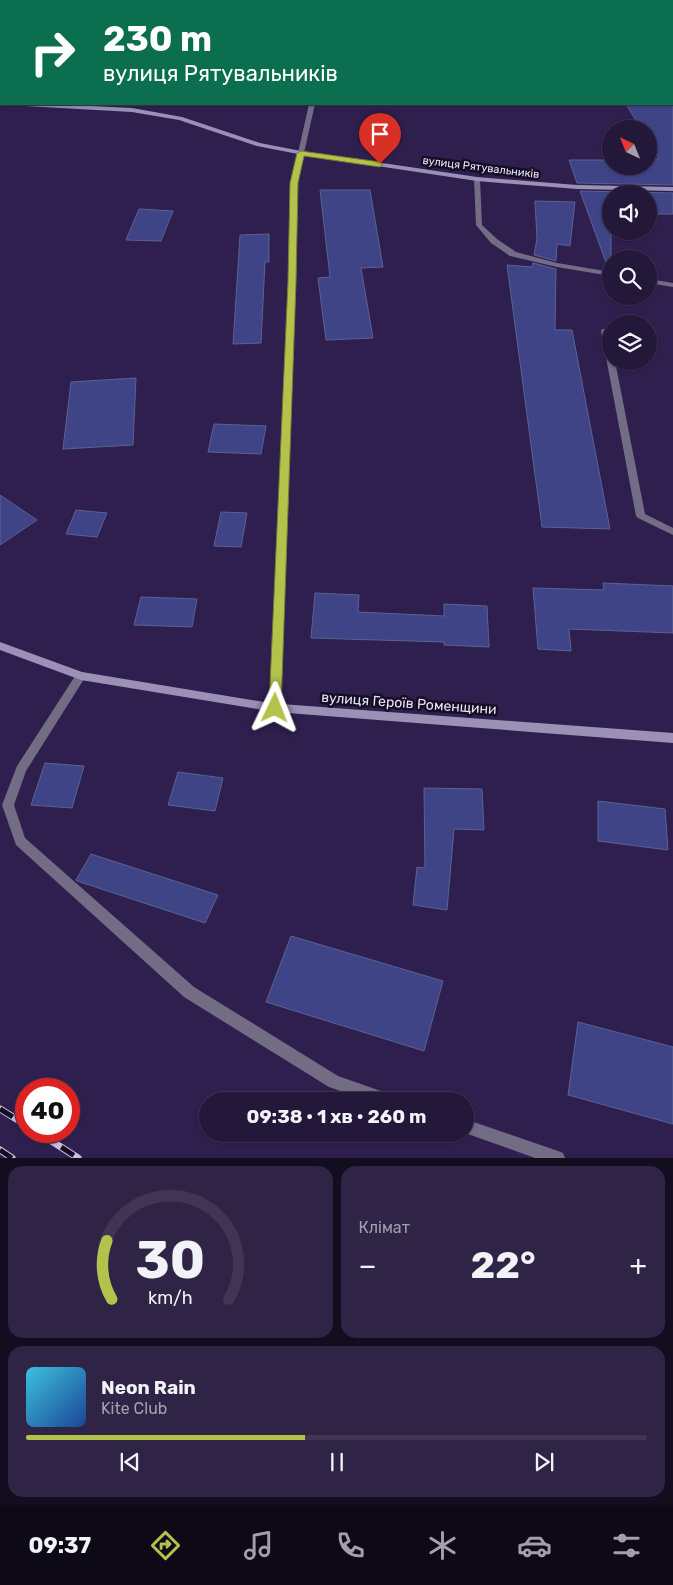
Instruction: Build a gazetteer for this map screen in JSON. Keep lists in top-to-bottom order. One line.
{"streets":{"street":["вулиця Рятувальників","вулиця Героїв Роменщини"]},"north":"top left","page":{"turn":["230 m","вулиця Рятувальників"],"limit":"40","trip":"09:38 · 1 хв · 260 m","tile":"Клімат","heat":["−","22°","+"],"song":["Neon Rain","Kite Club"],"tabs":"09:37","gauge":["30","km/h"]}}
